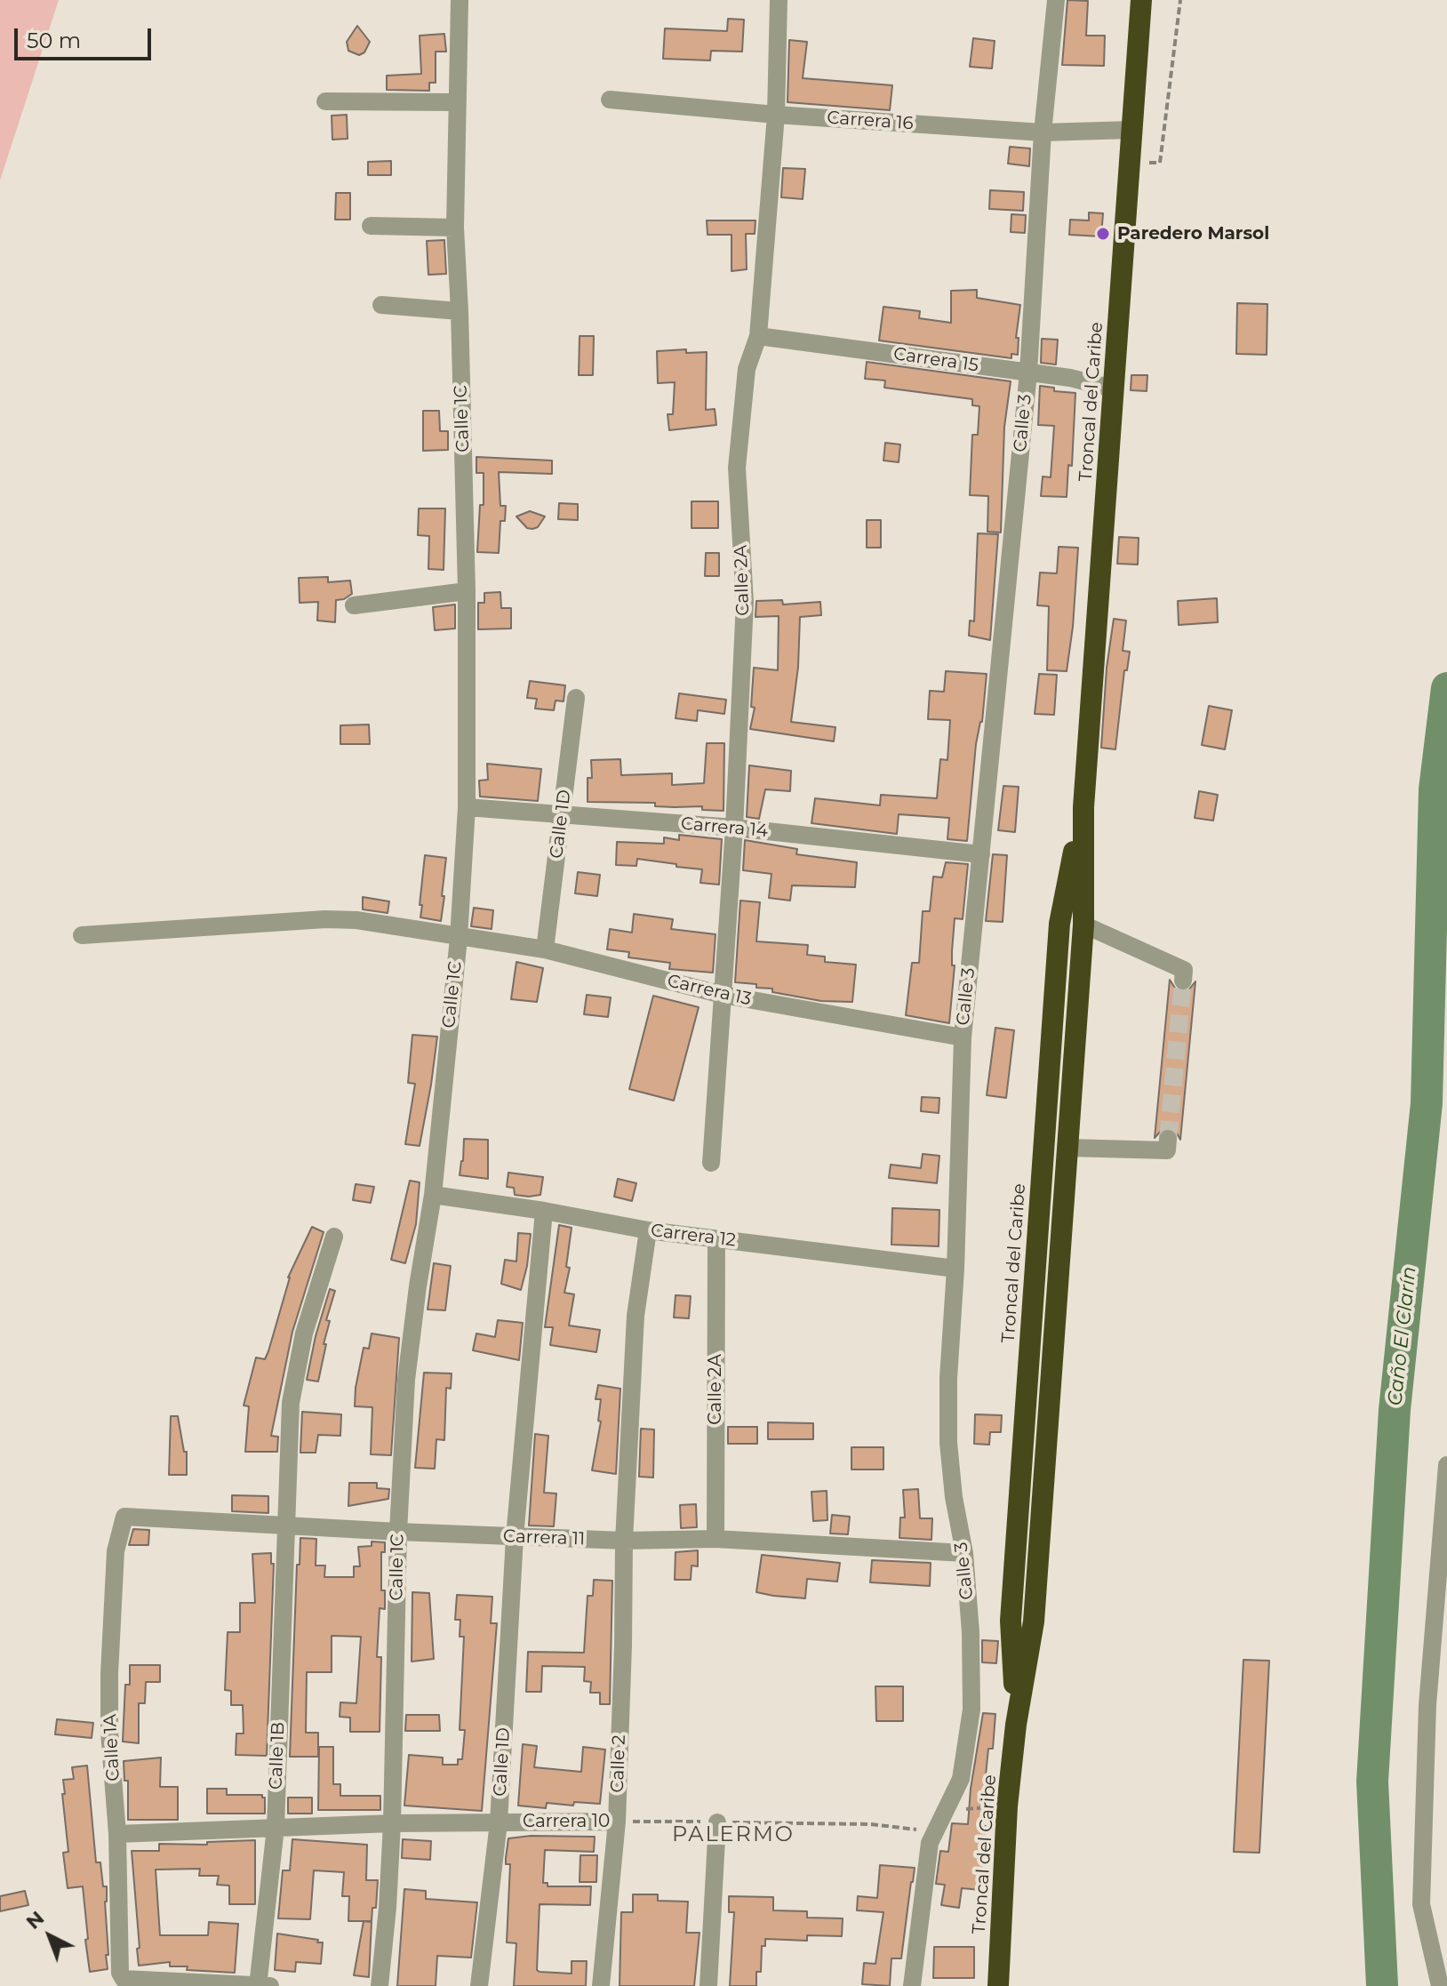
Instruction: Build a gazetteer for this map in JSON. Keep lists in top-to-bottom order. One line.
{"streets":{"highway":["Troncal del Caribe"],"street":["Carrera 16","Carrera 15","Calle 1C","Calle 3","Calle 2A","Calle 1D","Carrera 14","Carrera 13","Carrera 12","Carrera 11","Calle 1A","Calle 1B","Calle 2","Carrera 10"]},"crossings":[["Carrera 16","Troncal del Caribe"],["Carrera 16","Calle 3"],["Carrera 16","Calle 2A"],["Carrera 15","Troncal del Caribe"],["Carrera 15","Calle 3"],["Carrera 15","Calle 2A"],["Calle 1C","Carrera 14"],["Calle 1C","Carrera 13"],["Calle 1C","Carrera 12"],["Calle 1C","Carrera 11"],["Calle 1C","Carrera 10"],["Calle 3","Carrera 14"],["Calle 3","Carrera 13"],["Calle 3","Carrera 12"],["Calle 3","Carrera 11"],["Calle 3","Carrera 10"],["Calle 2A","Carrera 14"],["Calle 2A","Carrera 13"],["Calle 2A","Carrera 12"],["Calle 2A","Carrera 11"],["Calle 1D","Carrera 14"],["Calle 1D","Carrera 13"],["Calle 1D","Carrera 12"],["Calle 1D","Carrera 11"],["Calle 1D","Carrera 10"],["Carrera 12","Calle 2"],["Carrera 11","Calle 1A"],["Carrera 11","Calle 1B"],["Carrera 11","Calle 2"],["Calle 1A","Calle 1B"],["Calle 1A","Carrera 10"],["Calle 1B","Carrera 10"],["Calle 2","Carrera 10"]],"districts":["PALERMO"],"water":["Caño El Clarín"],"places":["Paredero Marsol"],"scale_bar":"50 m","north":"top left"}
